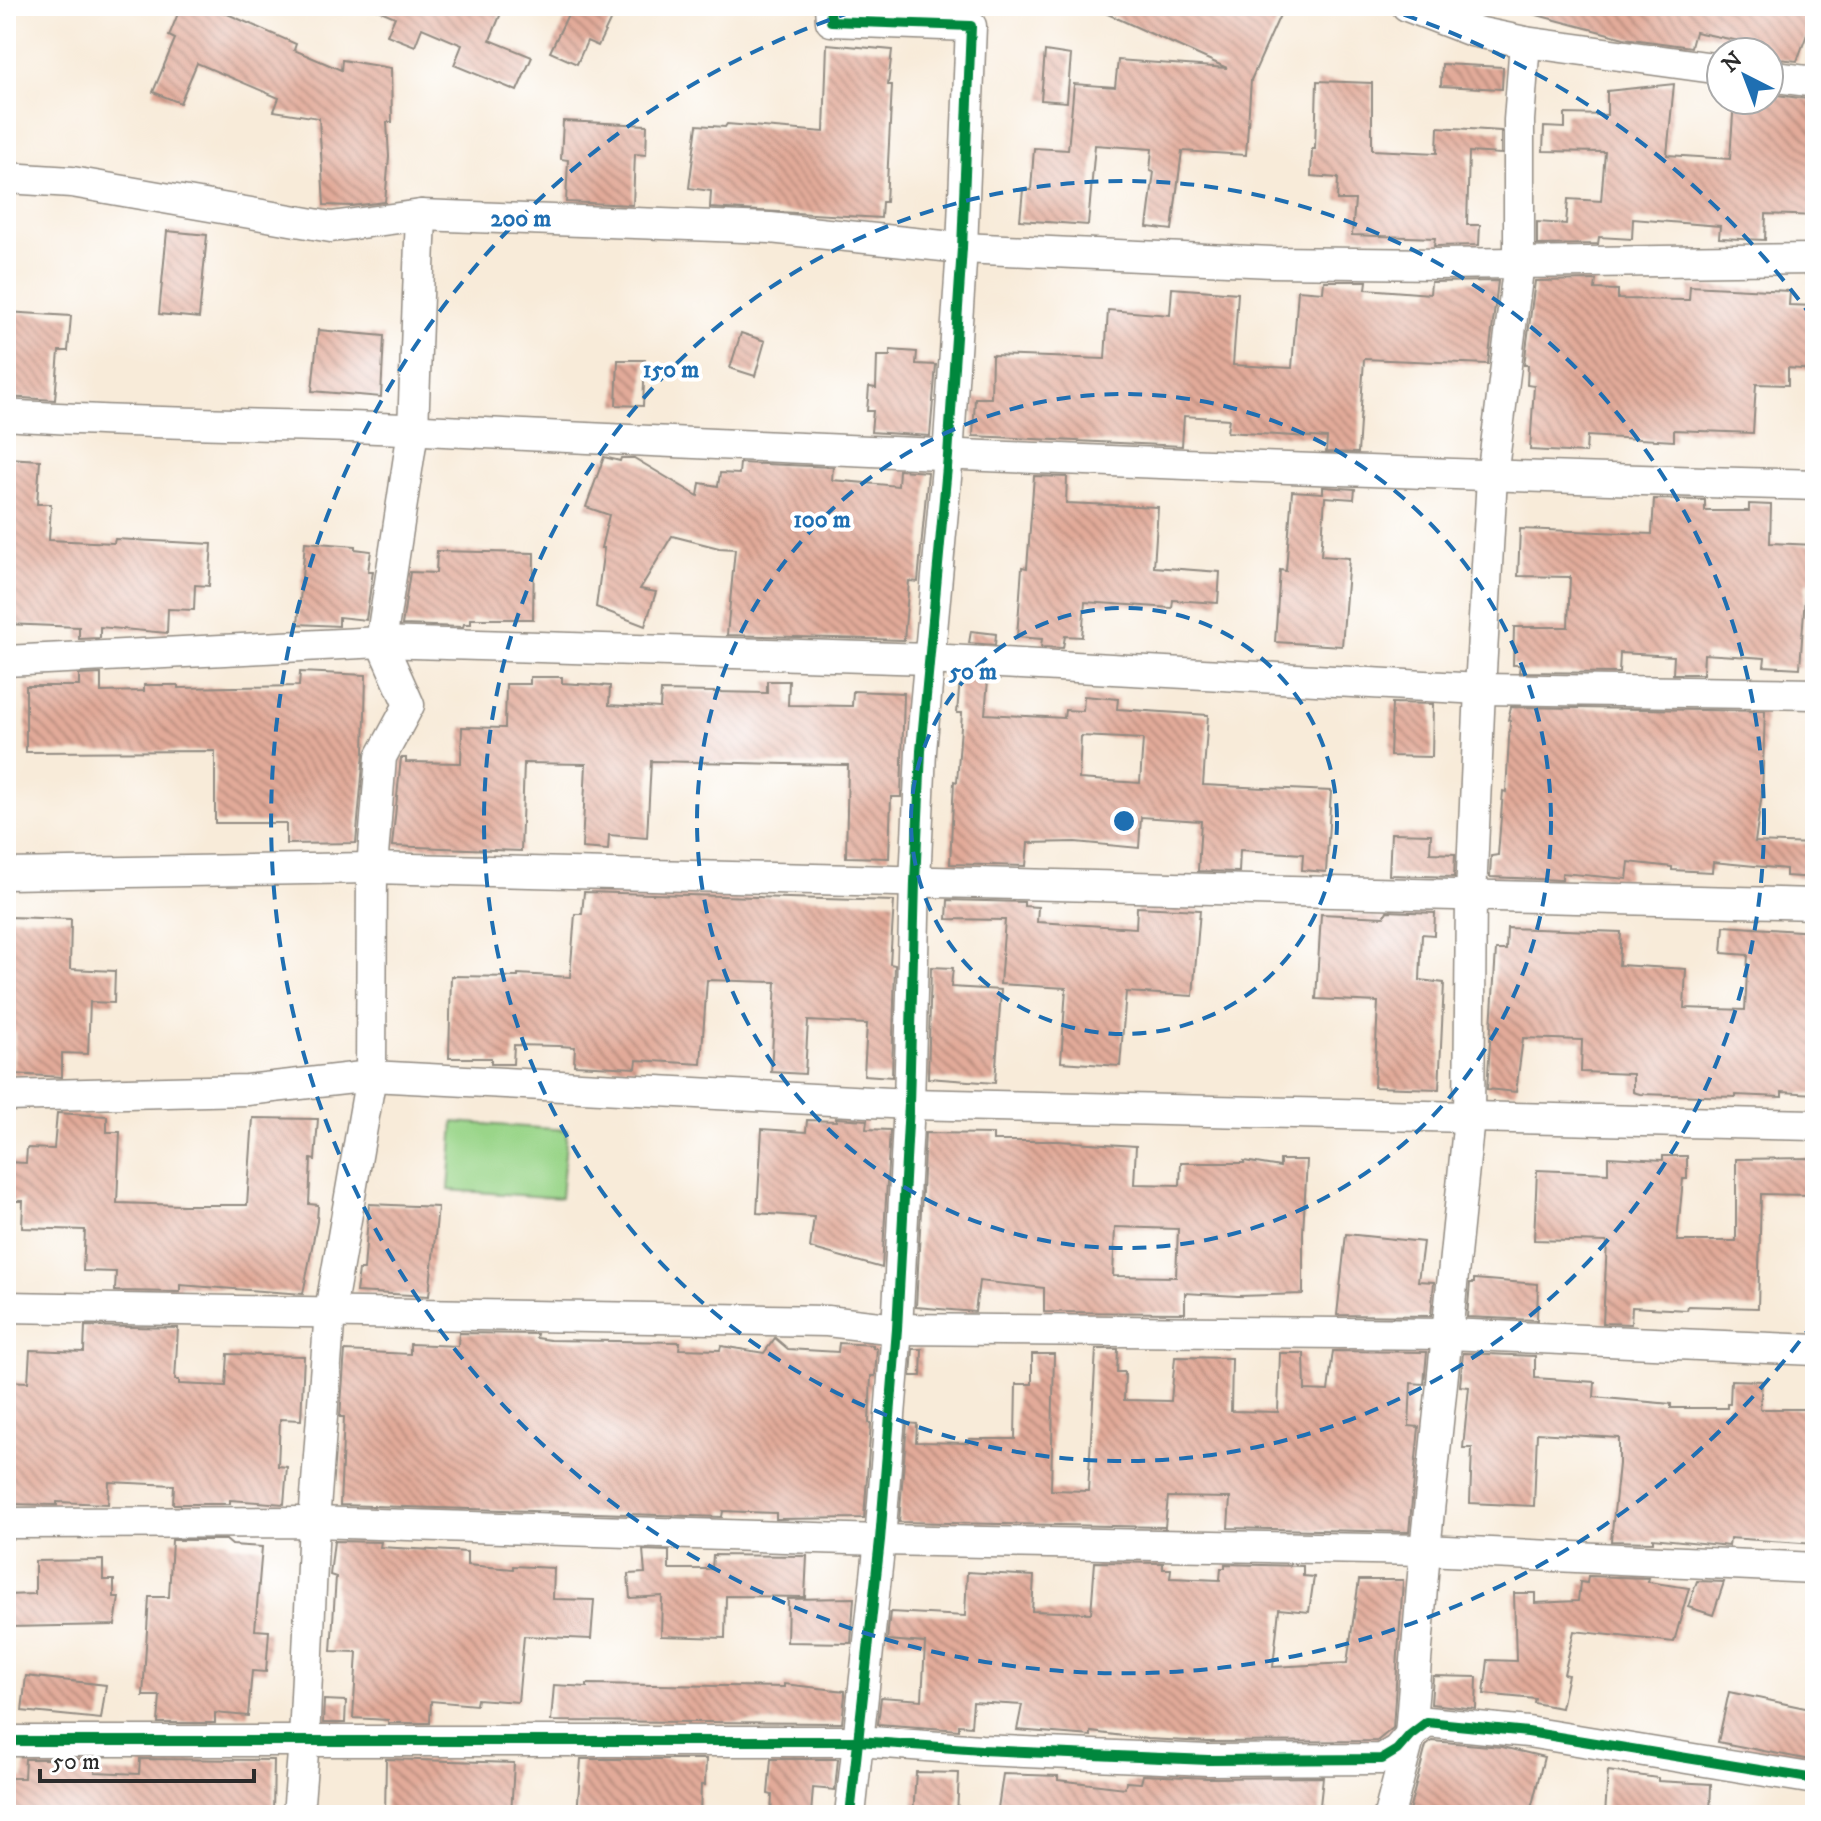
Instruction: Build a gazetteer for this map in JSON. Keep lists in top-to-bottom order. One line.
{"scale_bar":"50 m","north":"top left","rings":["200 m","150 m","100 m","50 m"]}
